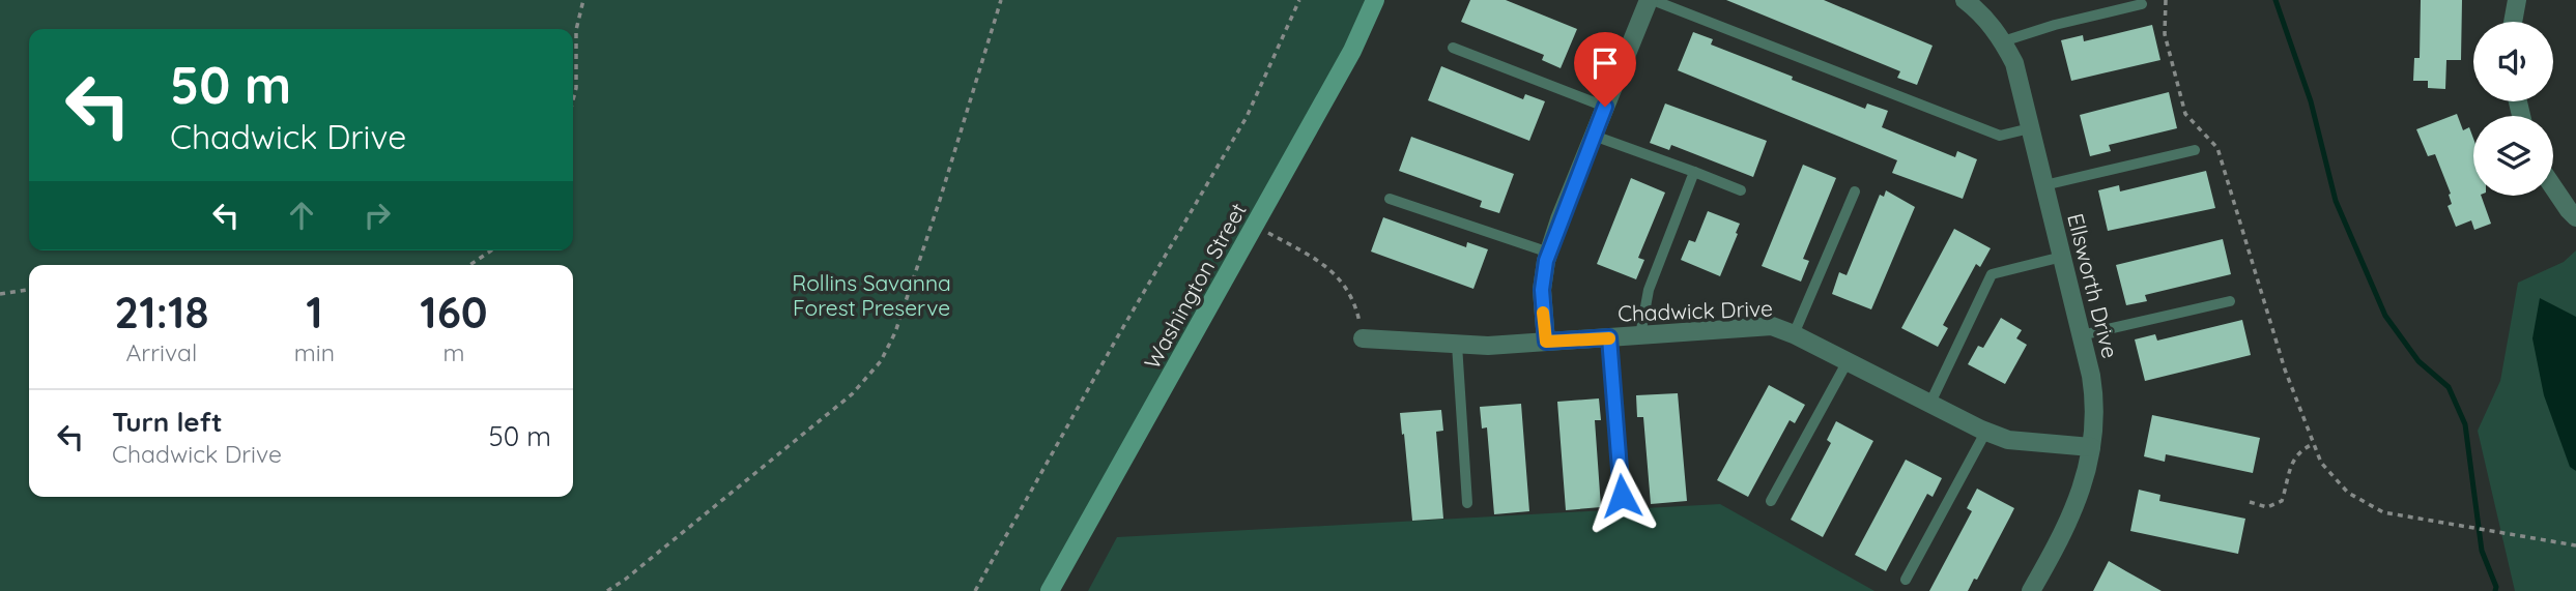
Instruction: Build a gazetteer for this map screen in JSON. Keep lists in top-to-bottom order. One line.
{"streets":{"main road":["Washington Street"],"street":["Ellsworth Drive","Chadwick Drive"]},"crossings":[["Ellsworth Drive","Chadwick Drive"]],"parks":["Rollins Savanna Forest Preserve"],"page":{"turn":["50 m","Chadwick Drive"],"eta":["21:18","Arrival","1","min","160","m"],"list":[{"name":"Turn left","note":"Chadwick Drive","value":"50 m"}]}}
